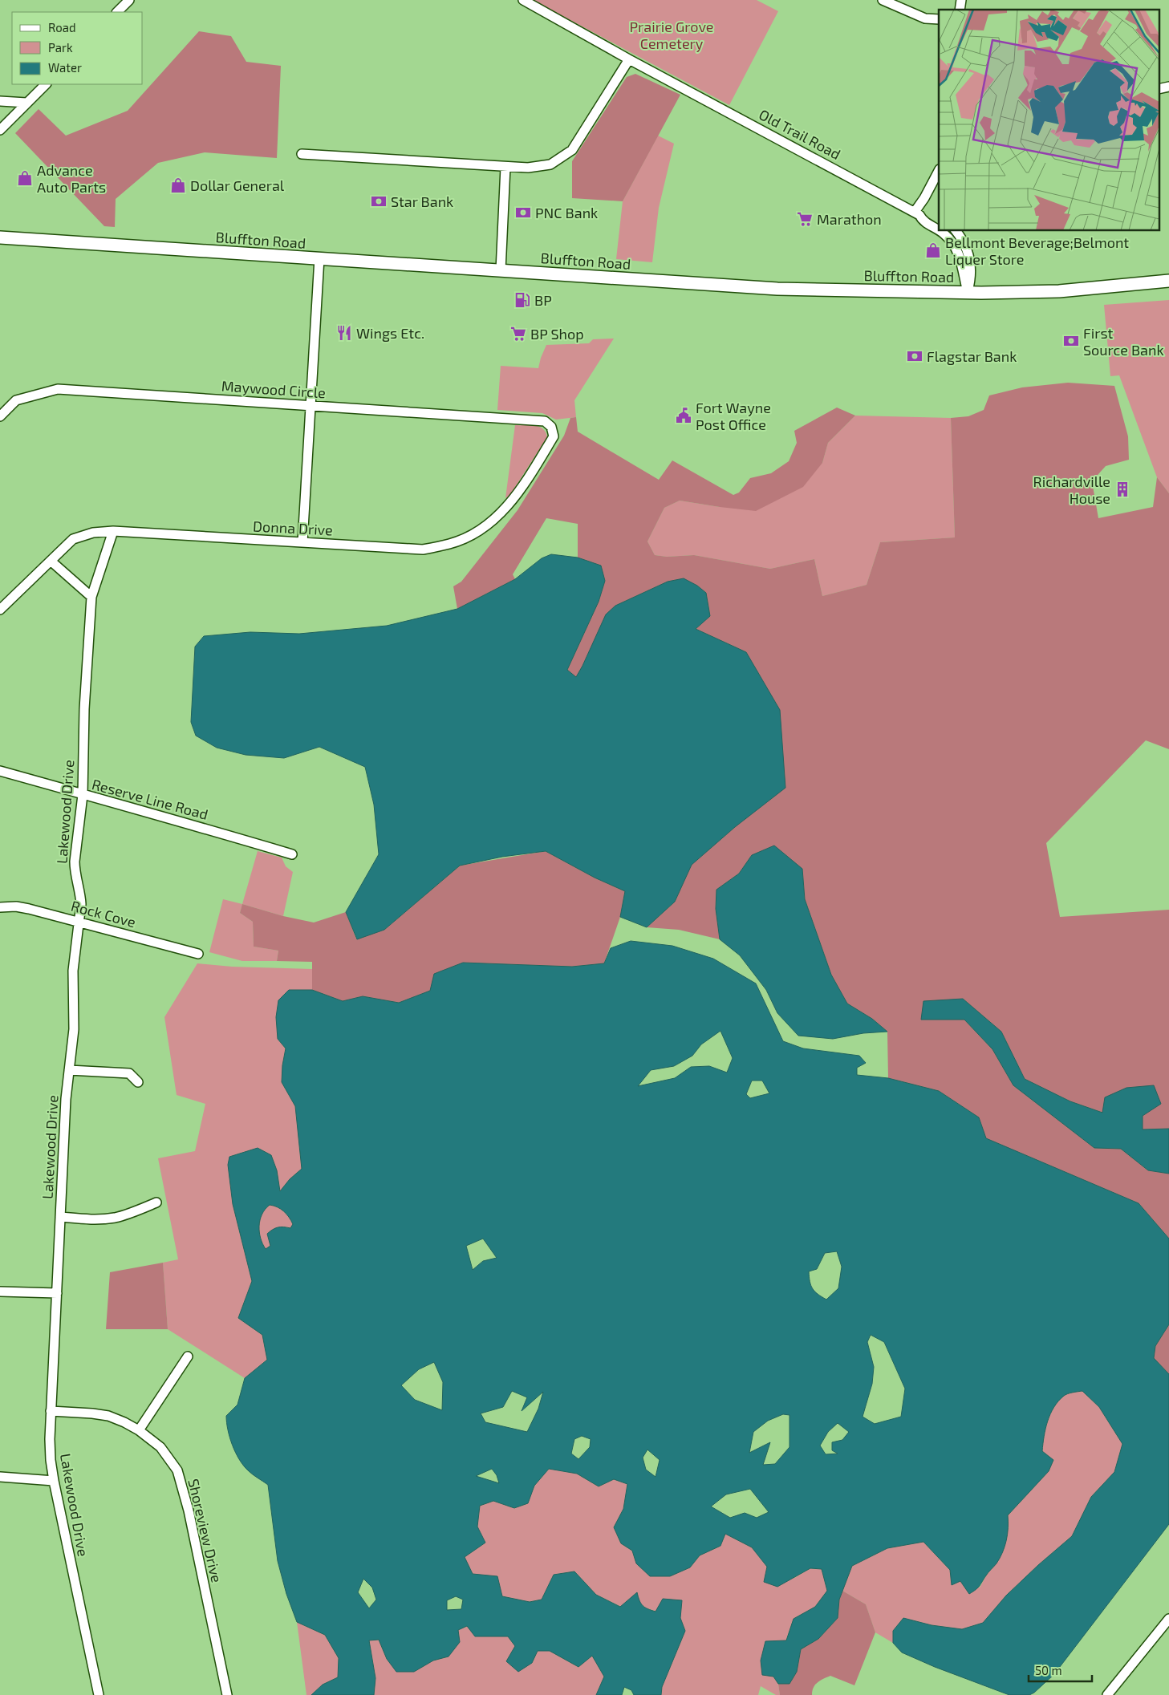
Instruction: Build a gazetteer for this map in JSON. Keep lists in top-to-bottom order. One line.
{"streets":{"main road":["Bluffton Road"],"street":["Old Trail Road","Maywood Circle","Donna Drive","Reserve Line Road","Lakewood Drive","Rock Cove","Shoreview Drive"]},"crossings":[["Old Trail Road","Bluffton Road"],["Maywood Circle","Donna Drive"],["Donna Drive","Lakewood Drive"],["Reserve Line Road","Lakewood Drive"],["Lakewood Drive","Rock Cove"],["Lakewood Drive","Shoreview Drive"]],"parks":["Prairie Grove Cemetery"],"places":{"shop":["Advance Auto Parts","Dollar General","Bellmont Beverage;Belmont Liquer Store"],"bank":["Star Bank","PNC Bank","First Source Bank","Flagstar Bank"],"supermarket":["Marathon","BP Shop"],"fuel station":["BP"],"restaurant":["Wings Etc."],"public building":["Fort Wayne Post Office"],"building":["Richardville House"]},"legend":["Road","Park","Water"],"scale_bar":"50 m"}
